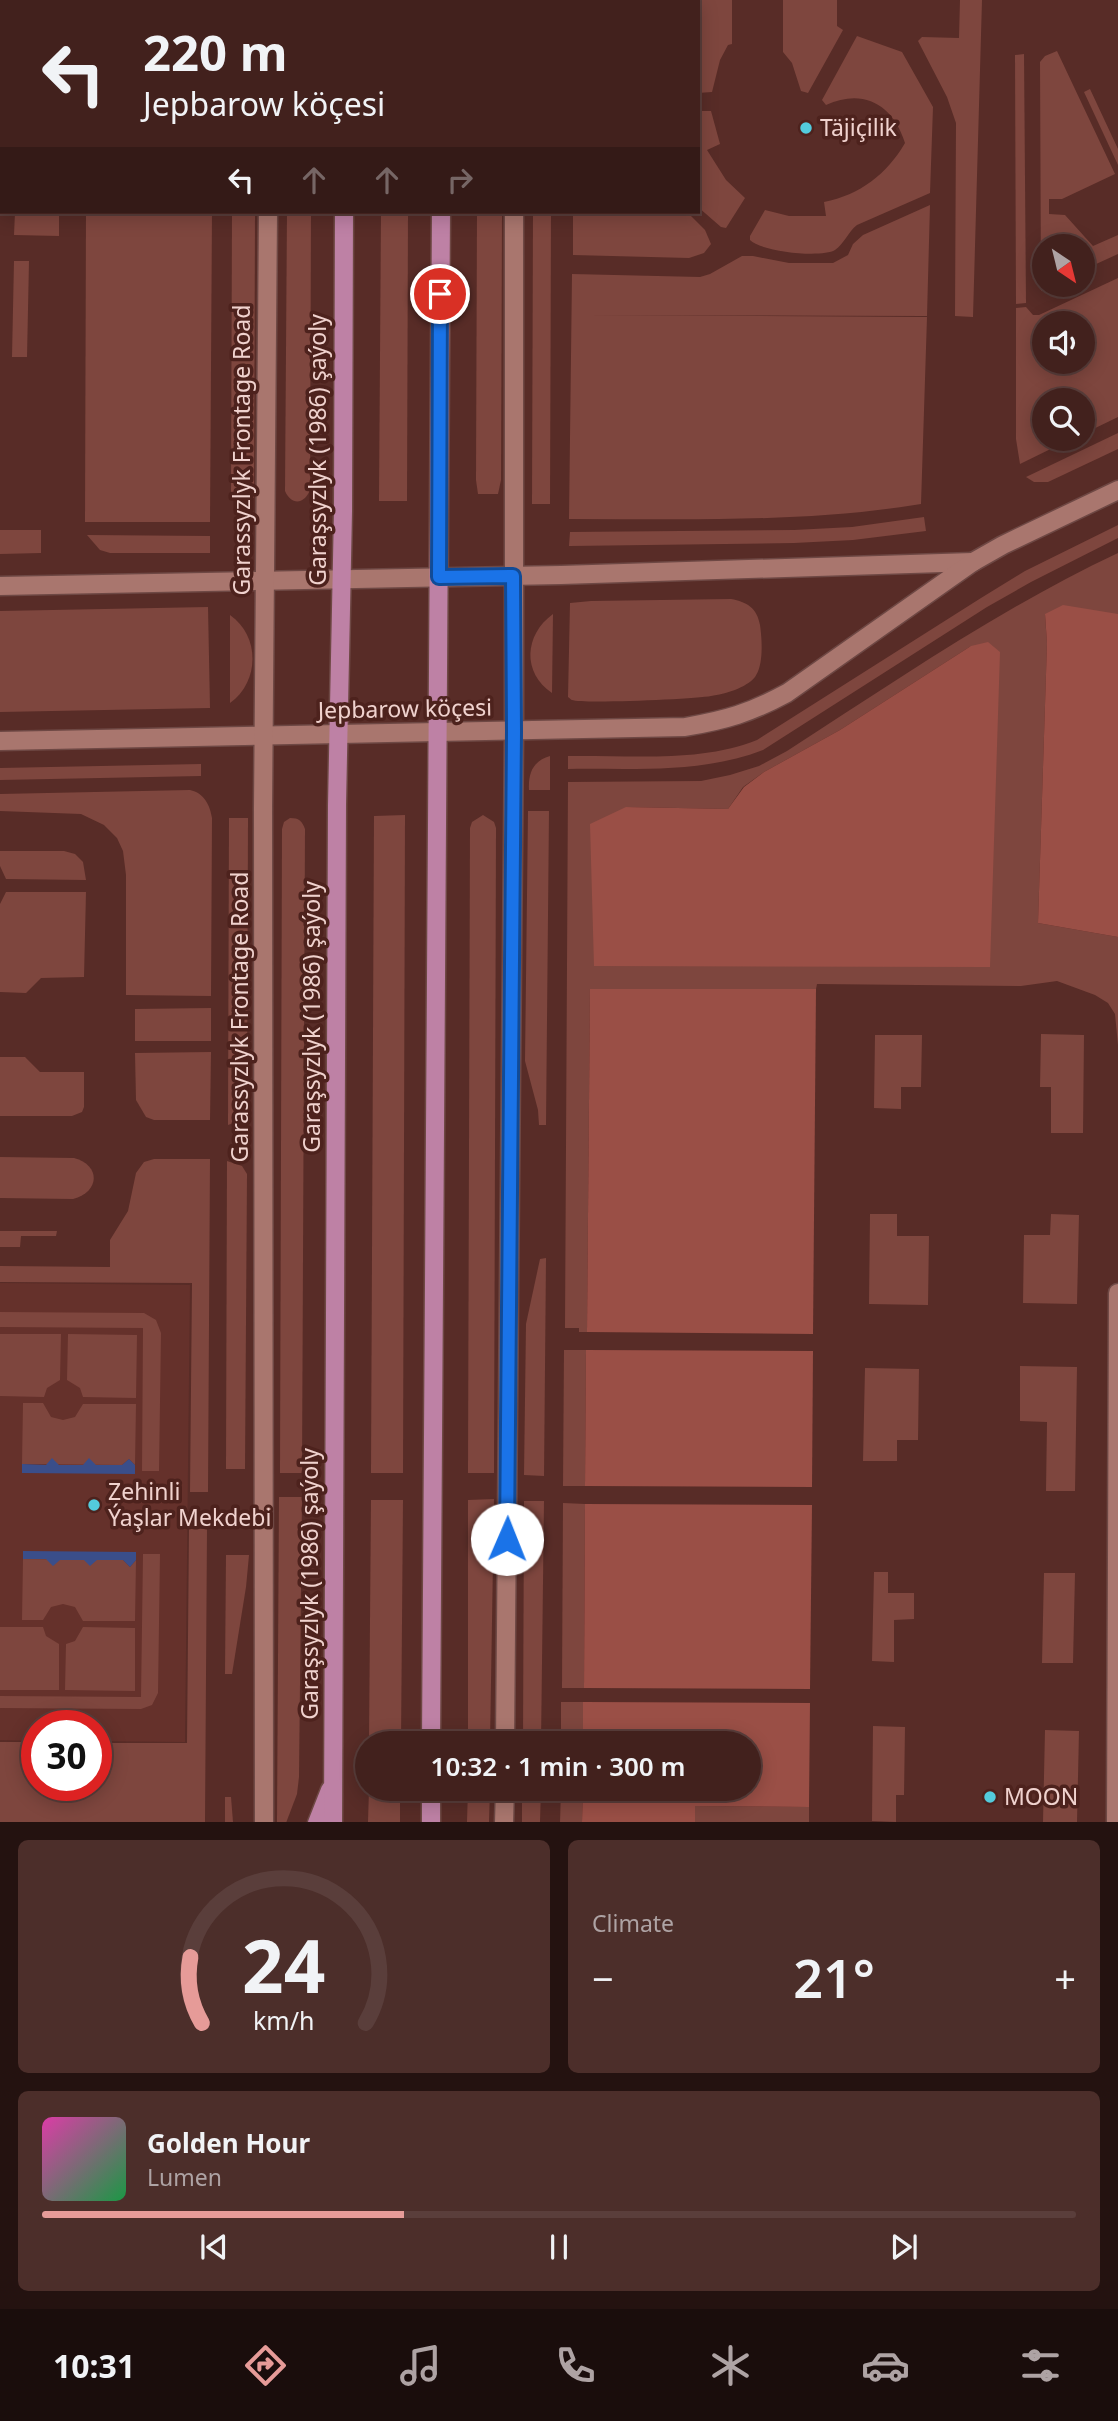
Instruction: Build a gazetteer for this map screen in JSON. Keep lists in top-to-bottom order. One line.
{"streets":{"main road":["Garaşsyzlyk (1986) şaýoly"],"street":["Garassyzlyk Frontage Road","Jepbarow köçesi"]},"crossings":[["Garassyzlyk Frontage Road","Jepbarow köçesi"],["Garaşsyzlyk (1986) şaýoly","Jepbarow köçesi"]],"places":["Täjiçilik","Zehinli Ýaşlar Mekdebi","MOON"],"north":"bottom right","page":{"turn":["220 m","Jepbarow köçesi"],"limit":"30","trip":"10:32 · 1 min · 300 m","tile":"Climate","heat":["−","21°","+"],"song":["Golden Hour","Lumen"],"tabs":"10:31","gauge":["24","km/h"]}}
